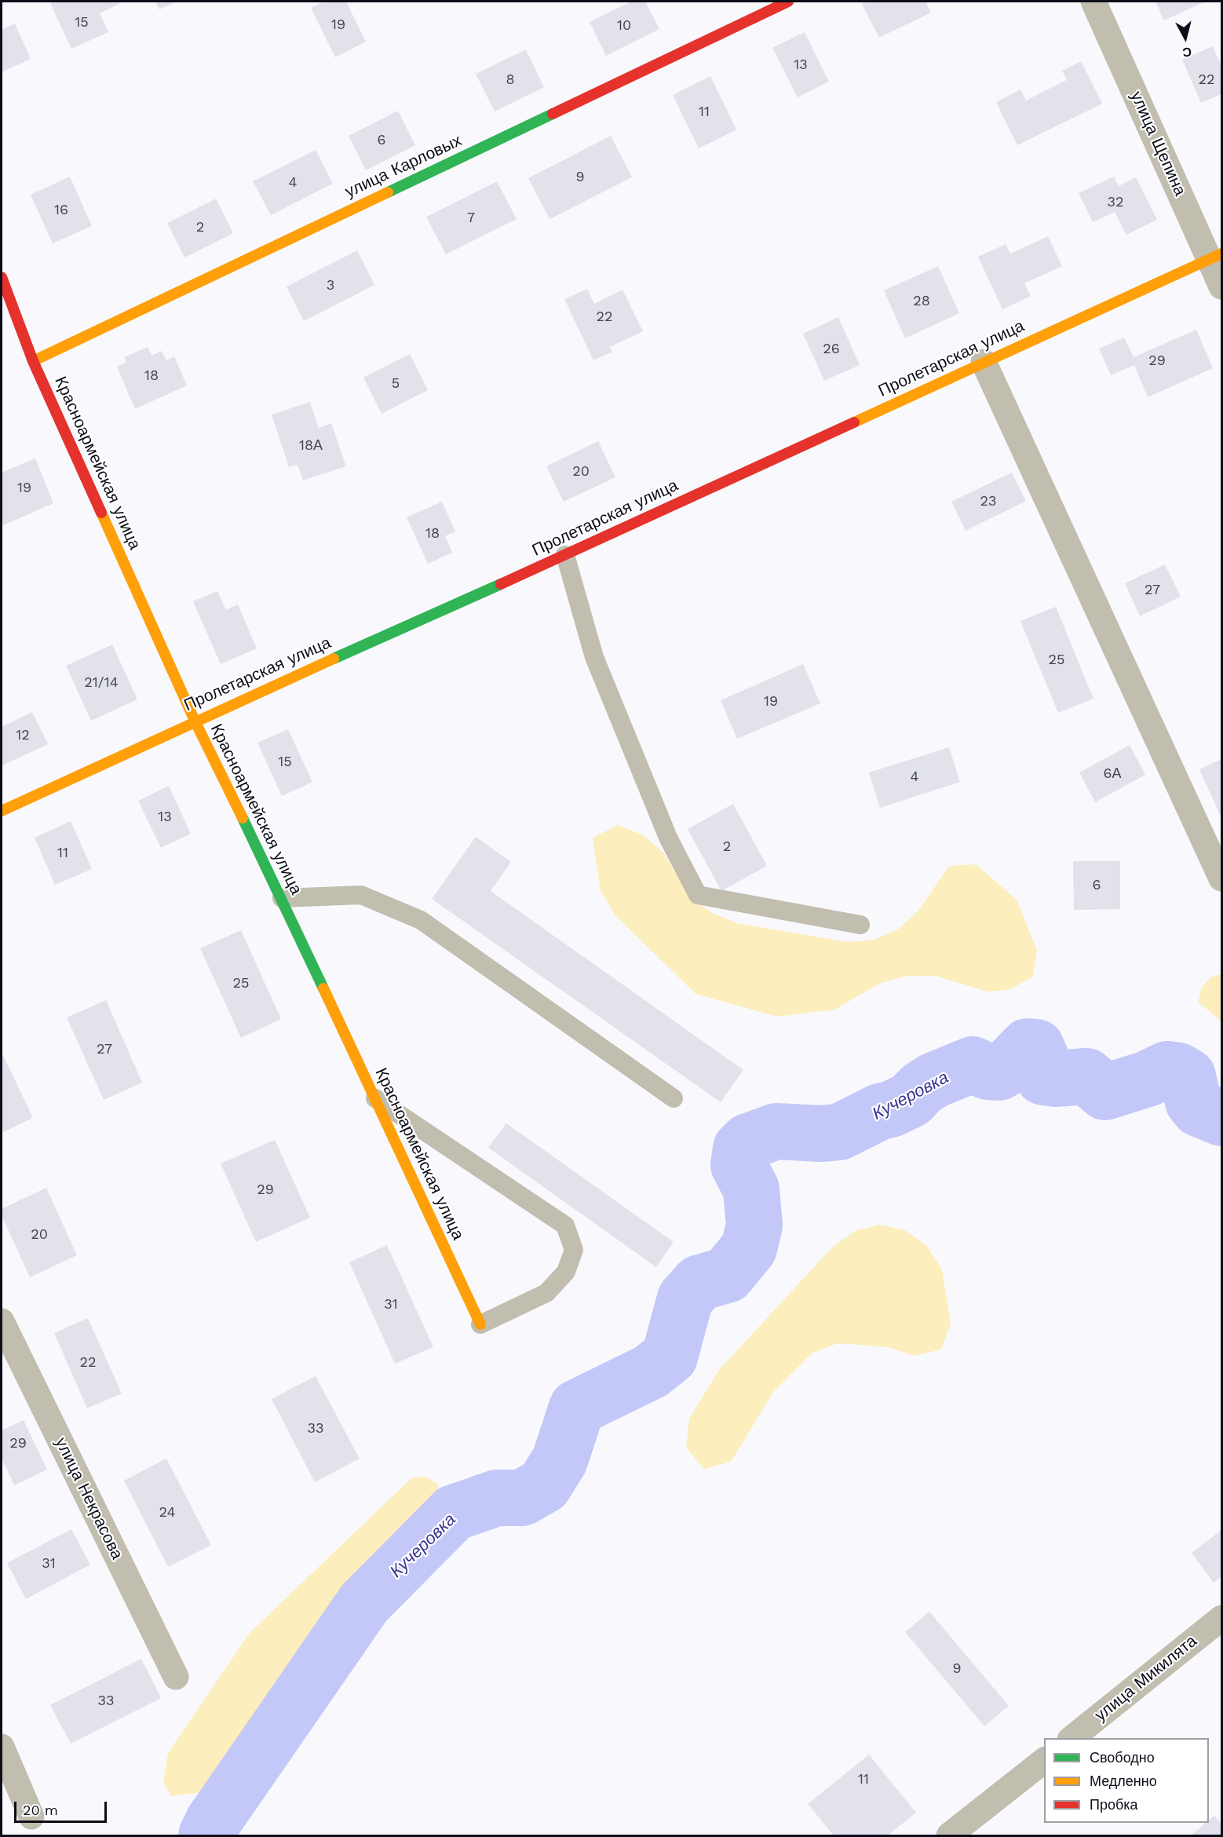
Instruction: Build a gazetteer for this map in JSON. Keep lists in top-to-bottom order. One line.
{"streets":{"street":["улица Щепина","улица Карловых","Пролетарская улица","Красноармейская улица","улица Некрасова","улица Микилята"]},"crossings":[["улица Щепина","Пролетарская улица"],["улица Карловых","Красноармейская улица"],["Пролетарская улица","Красноармейская улица"]],"water":["Кучеровка"],"house_numbers":["15","19","10","13","8","22","11","6","9","4","32","16","7","2","3","28","22","26","29","18","5","18А","20","19","23","18","27","25","21/14","19","12","15","6А","4","13","2","11","6","25","27","29","20","31","22","33","29","24","31","9","33","11"],"legend":["Свободно","Медленно","Пробка"],"scale_bar":"20 m","north":"bottom"}
